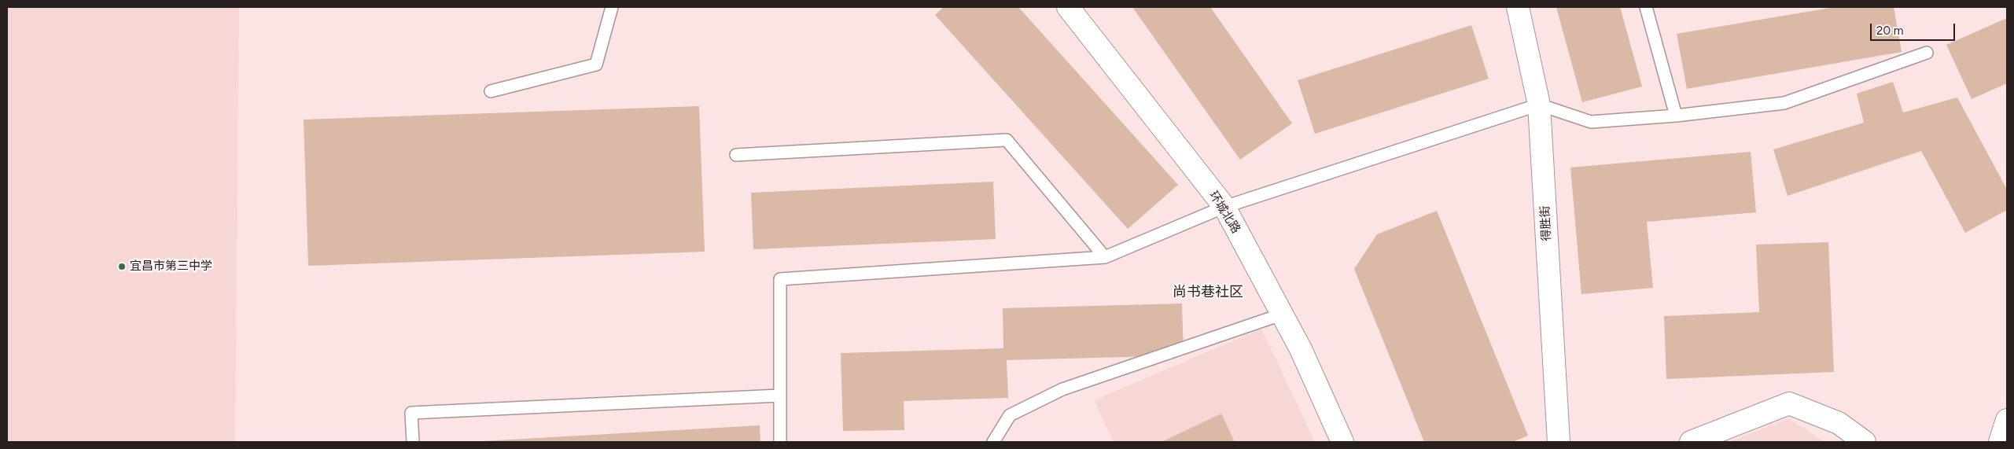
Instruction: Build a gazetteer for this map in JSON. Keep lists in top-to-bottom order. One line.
{"streets":{"street":["环城北路","得胜街"]},"districts":["尚书巷社区"],"places":["宜昌市第三中学"],"scale_bar":"20 m"}
